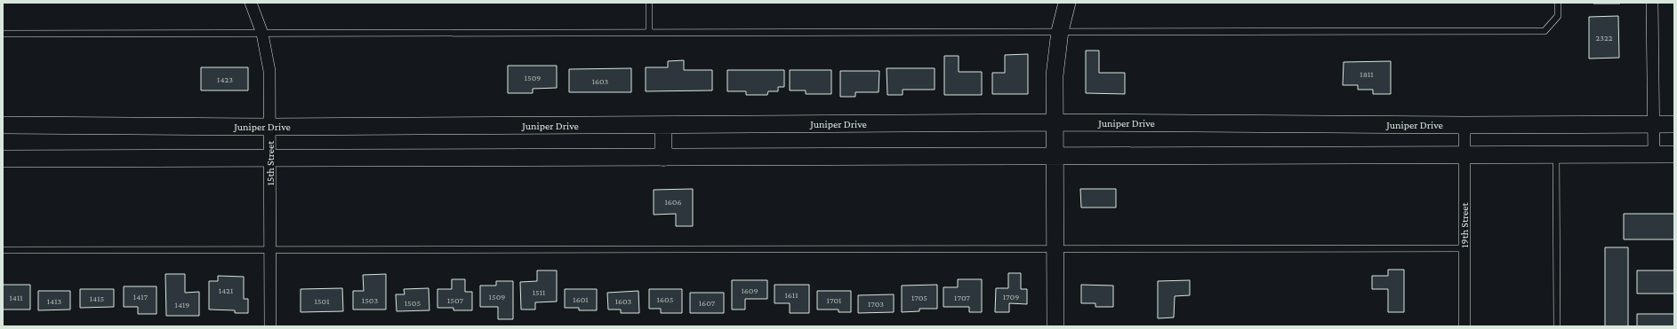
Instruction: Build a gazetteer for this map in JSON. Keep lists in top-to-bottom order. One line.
{"streets":{"street":["Juniper Drive","15th Street","19th Street"]},"crossings":[["Juniper Drive","15th Street"],["Juniper Drive","19th Street"]],"house_numbers":["2322","1811","1509","1423","1603","1606","1421","1609","1511","1611","1417","1509","1709","1411","1705","1707","1415","1601","1605","1503","1507","1701","1413","1501","1603","1505","1607","1703","1419"]}
